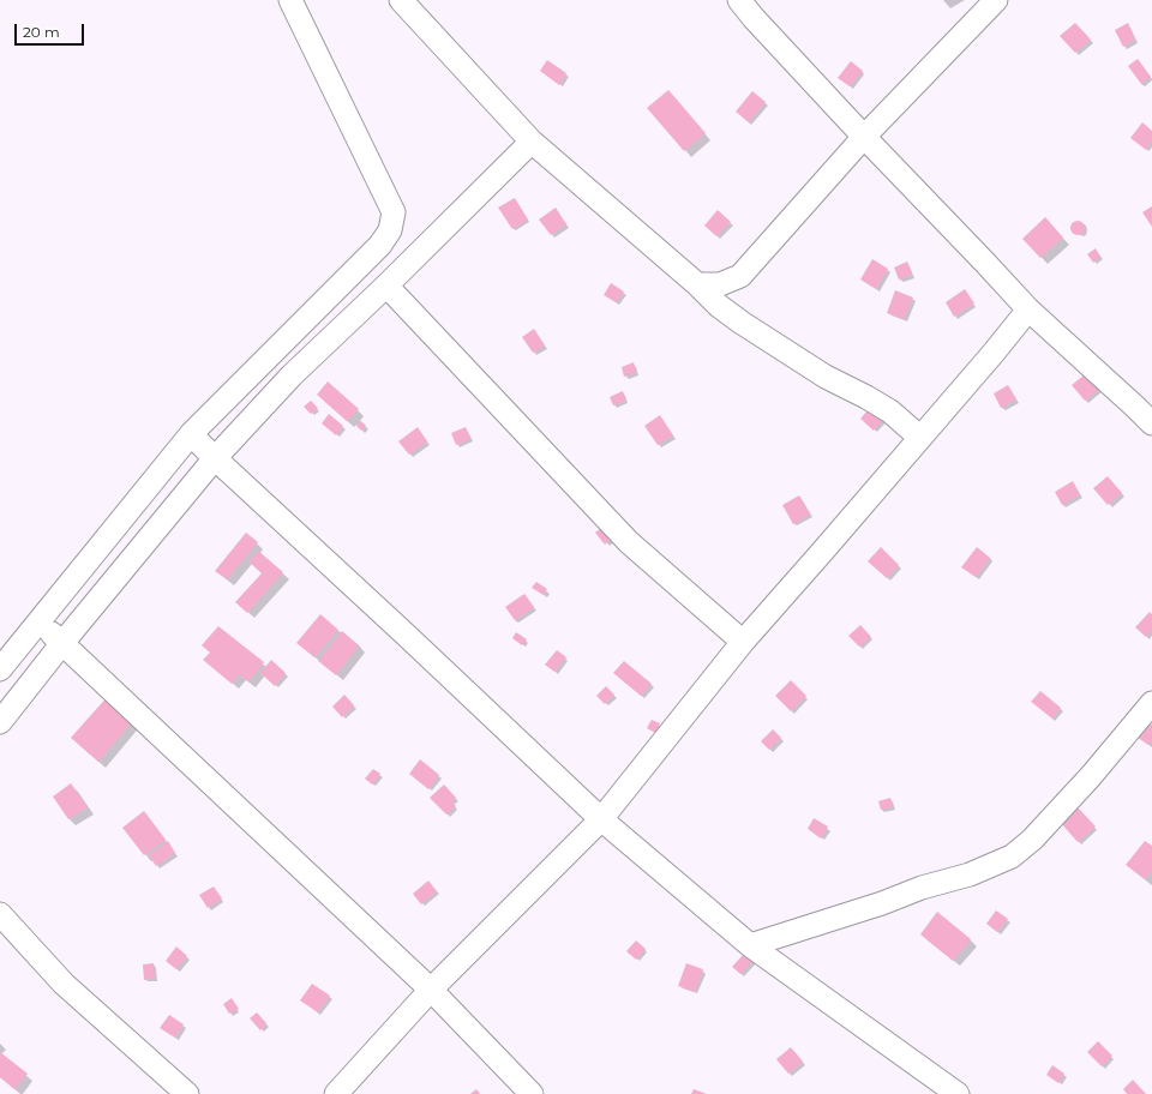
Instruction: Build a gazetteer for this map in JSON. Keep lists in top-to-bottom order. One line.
{"scale_bar":"20 m"}
